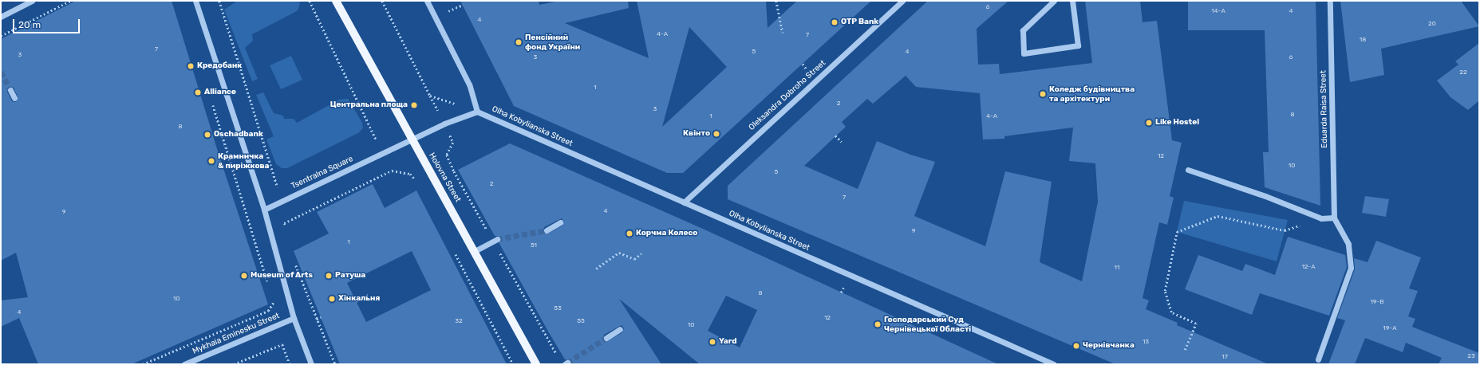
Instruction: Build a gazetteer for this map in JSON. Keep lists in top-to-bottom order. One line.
{"streets":{"main road":["Holovna Street"],"street":["Oleksandra Dobroho Street","Eduarda Raisa Street","Olha Kobylianska Street","Tsentralna Square","Mykhaia Eminesku Street"]},"crossings":[["Oleksandra Dobroho Street","Olha Kobylianska Street"],["Olha Kobylianska Street","Tsentralna Square"],["Tsentralna Square","Holovna Street"]],"places":["OTP Bank","Пенсійний фонд України","Кредобанк","Alliance","Коледж будівництва та архітектури","Центральна площа","Like Hostel","Квінто","Oschadbank","Крамничка & пиріжкова","Корчма Колесо","Museum of Arts","Ратуша","Хінкальня","Господарський Суд Чернівецької Області","Yard","Чернівчанка"],"house_numbers":["6","14-А","4","4","20","4-А","7","18","7","5","4","3","3","6","22","1","2","3","8","1","4-А","8","12","10","5","2","7","4","9","9","1","51","12-А","11","8","10","19-В","53","4","12","32","55","10","19-А","13","23","17"],"scale_bar":"20 m"}
